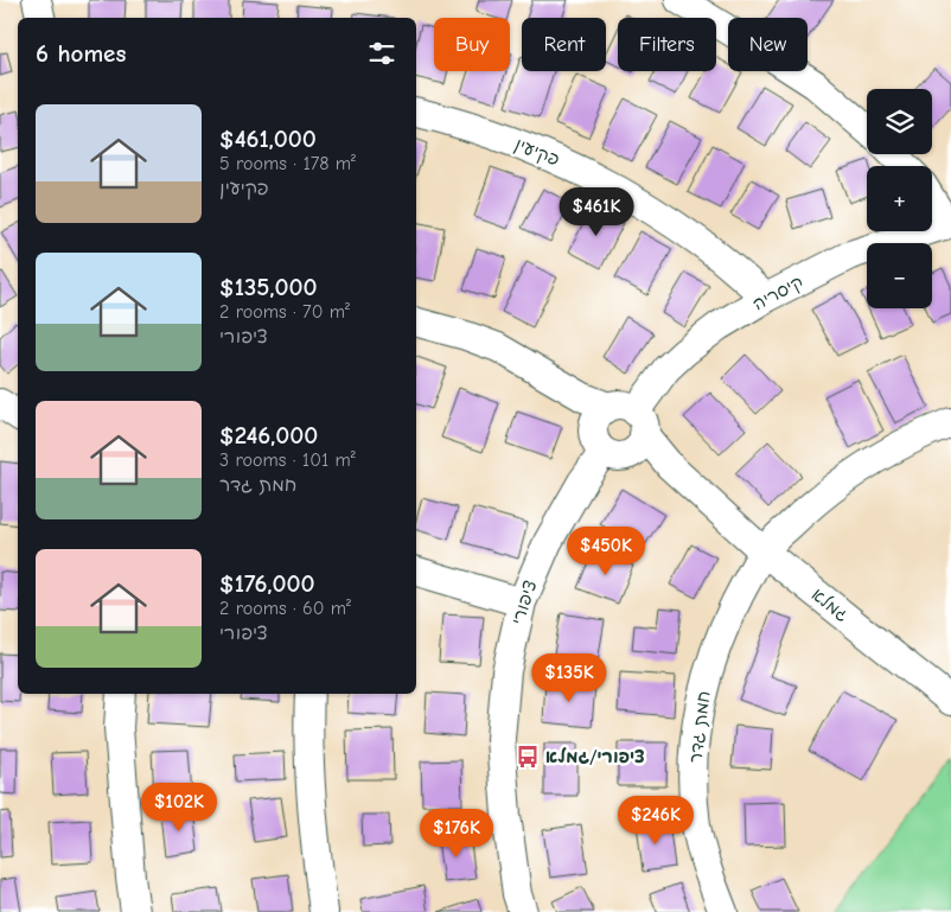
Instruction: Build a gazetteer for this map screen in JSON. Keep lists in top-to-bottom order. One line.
{"streets":{"street":["פקיעין","קיסריה","ציפורי","גמלא","חמת גדר"]},"crossings":[["פקיעין","קיסריה"],["קיסריה","ציפורי"],["קיסריה","גמלא"],["ציפורי","גמלא"],["גמלא","חמת גדר"]],"places":{"bus stop":["ציפורי/גמלא"]},"page":{"chip":["Buy","Rent","Filters","New"],"heading":"6 homes","map_buttons":["+","−"],"list":[{"name":"$461,000","note":"5 rooms · 178 m² · פקיעין"},{"name":"$135,000","note":"2 rooms · 70 m² · ציפורי"},{"name":"$246,000","note":"3 rooms · 101 m² · חמת גדר"},{"name":"$176,000","note":"2 rooms · 60 m² · ציפורי"}],"price":["$461K","$450K","$135K","$102K","$246K","$176K"]}}
